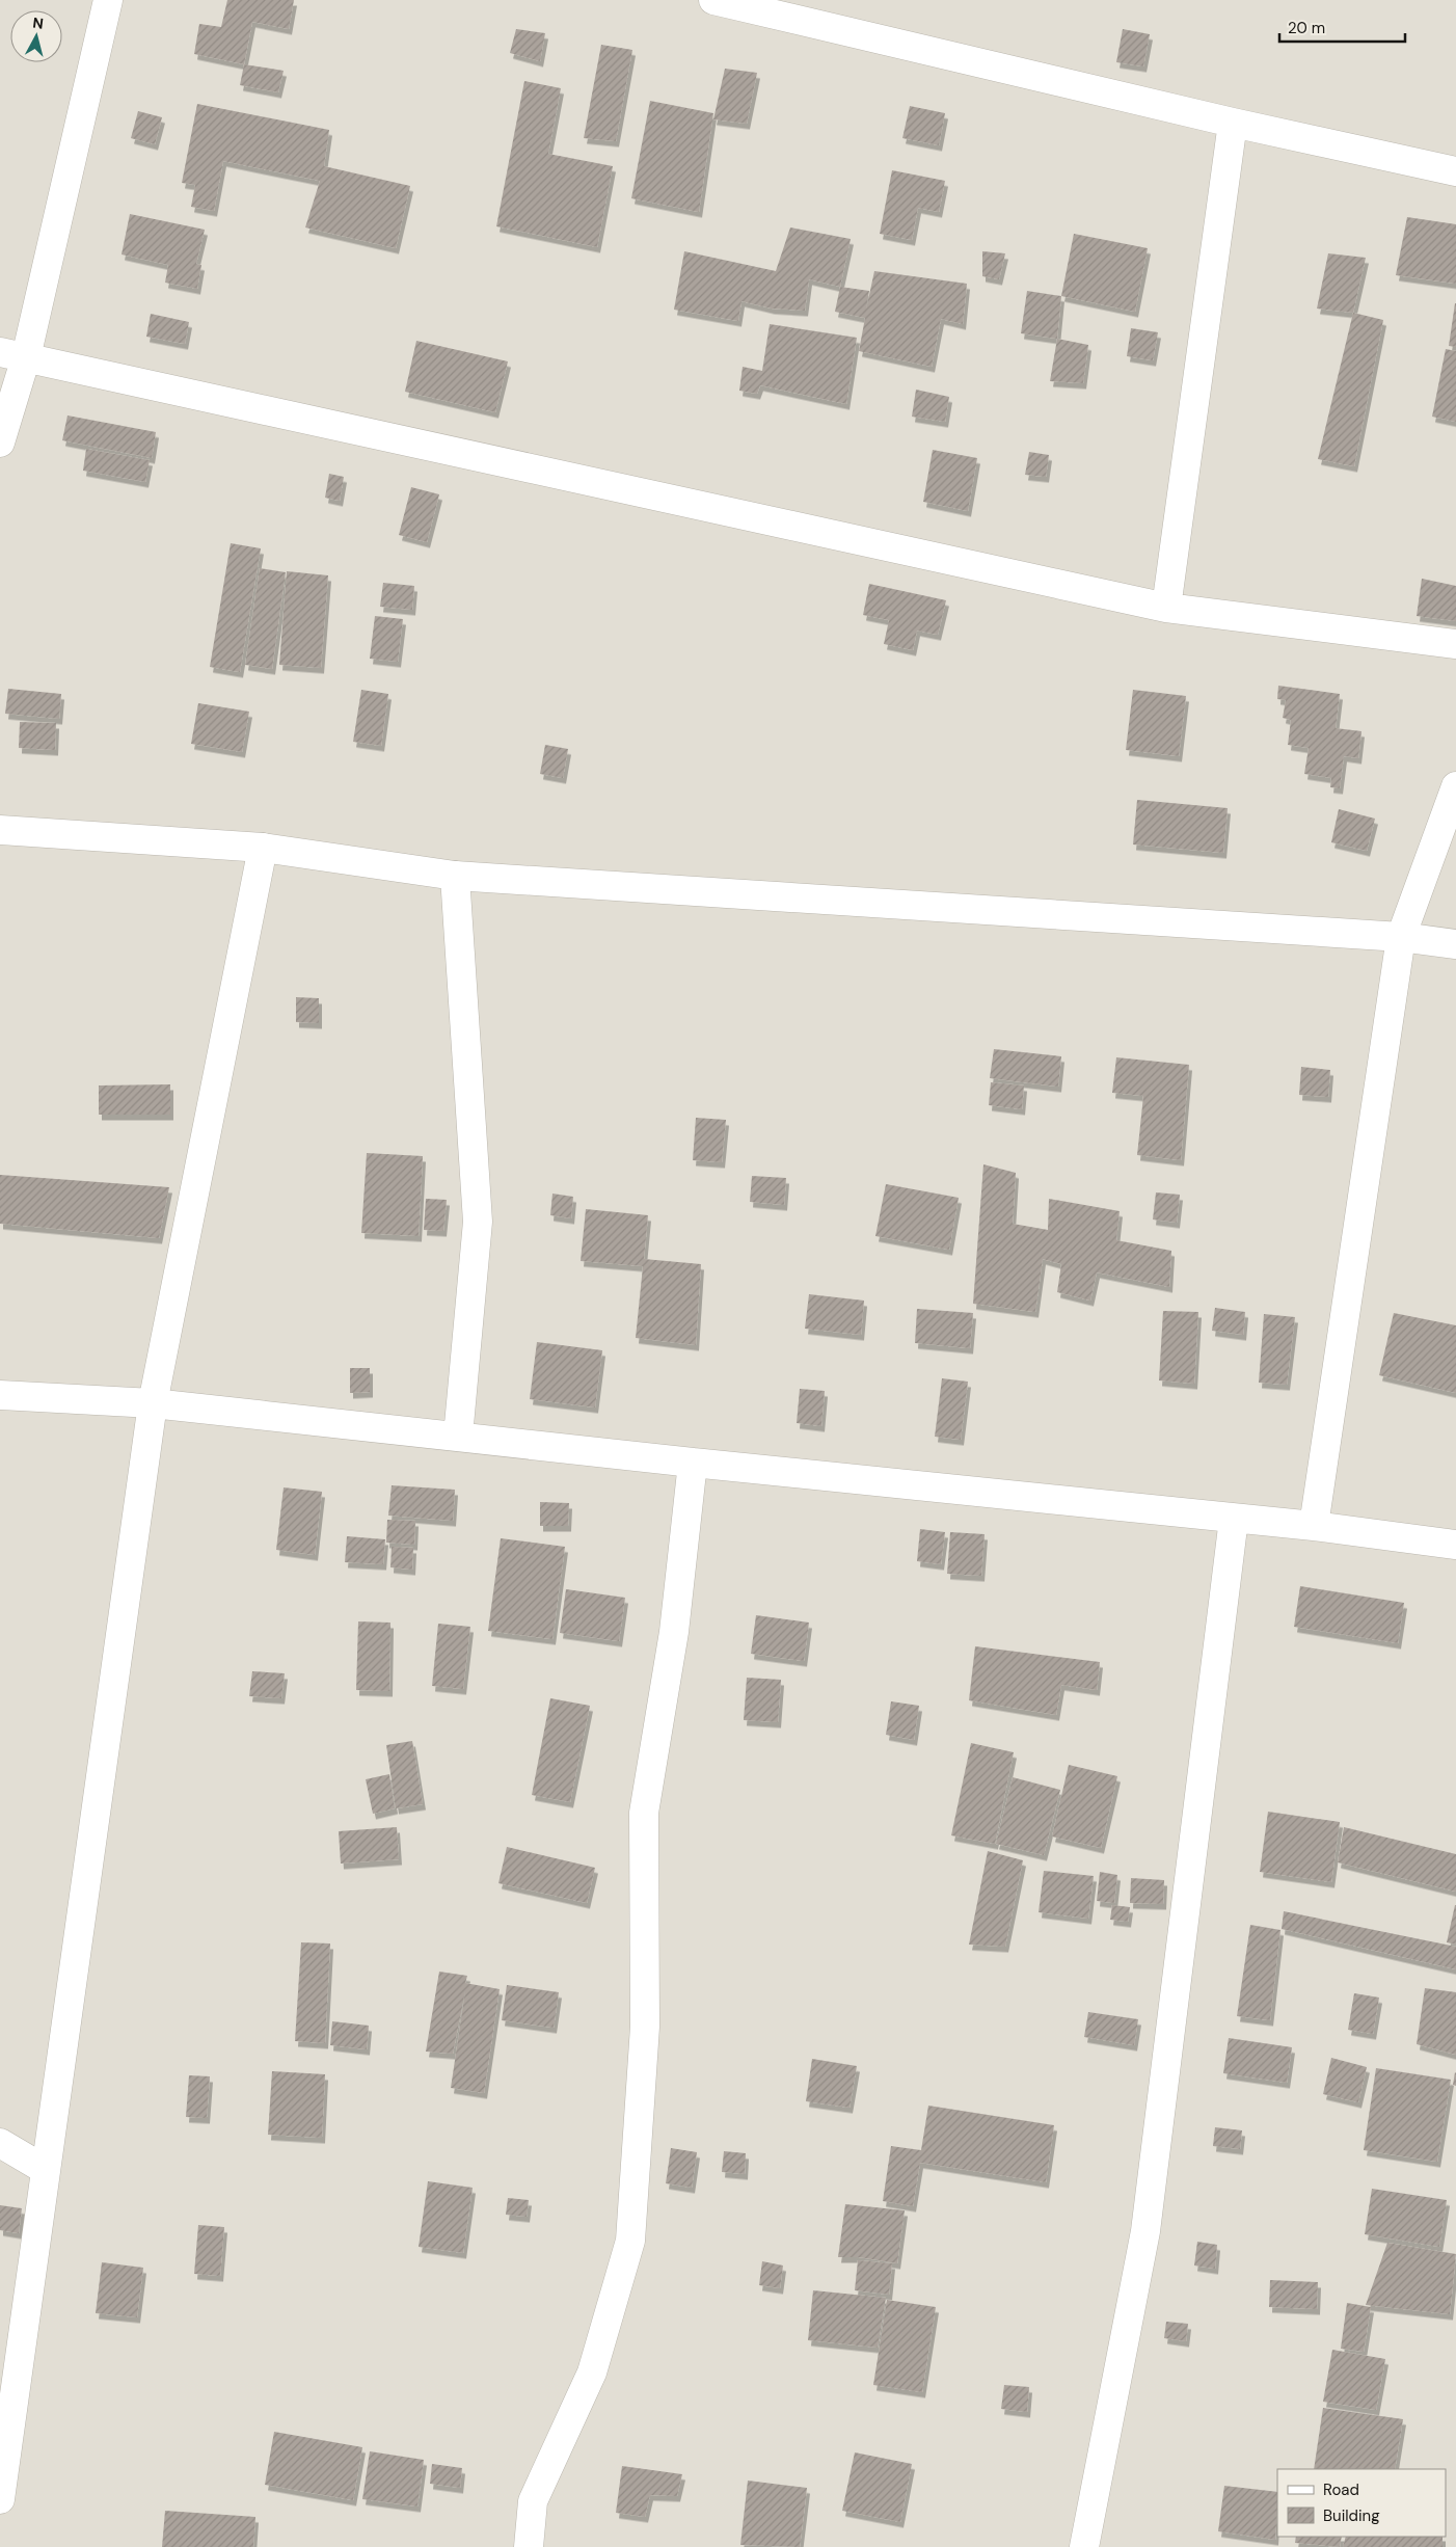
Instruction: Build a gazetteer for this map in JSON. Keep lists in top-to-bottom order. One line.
{"legend":["Road","Building"],"scale_bar":"20 m","north":"top"}
